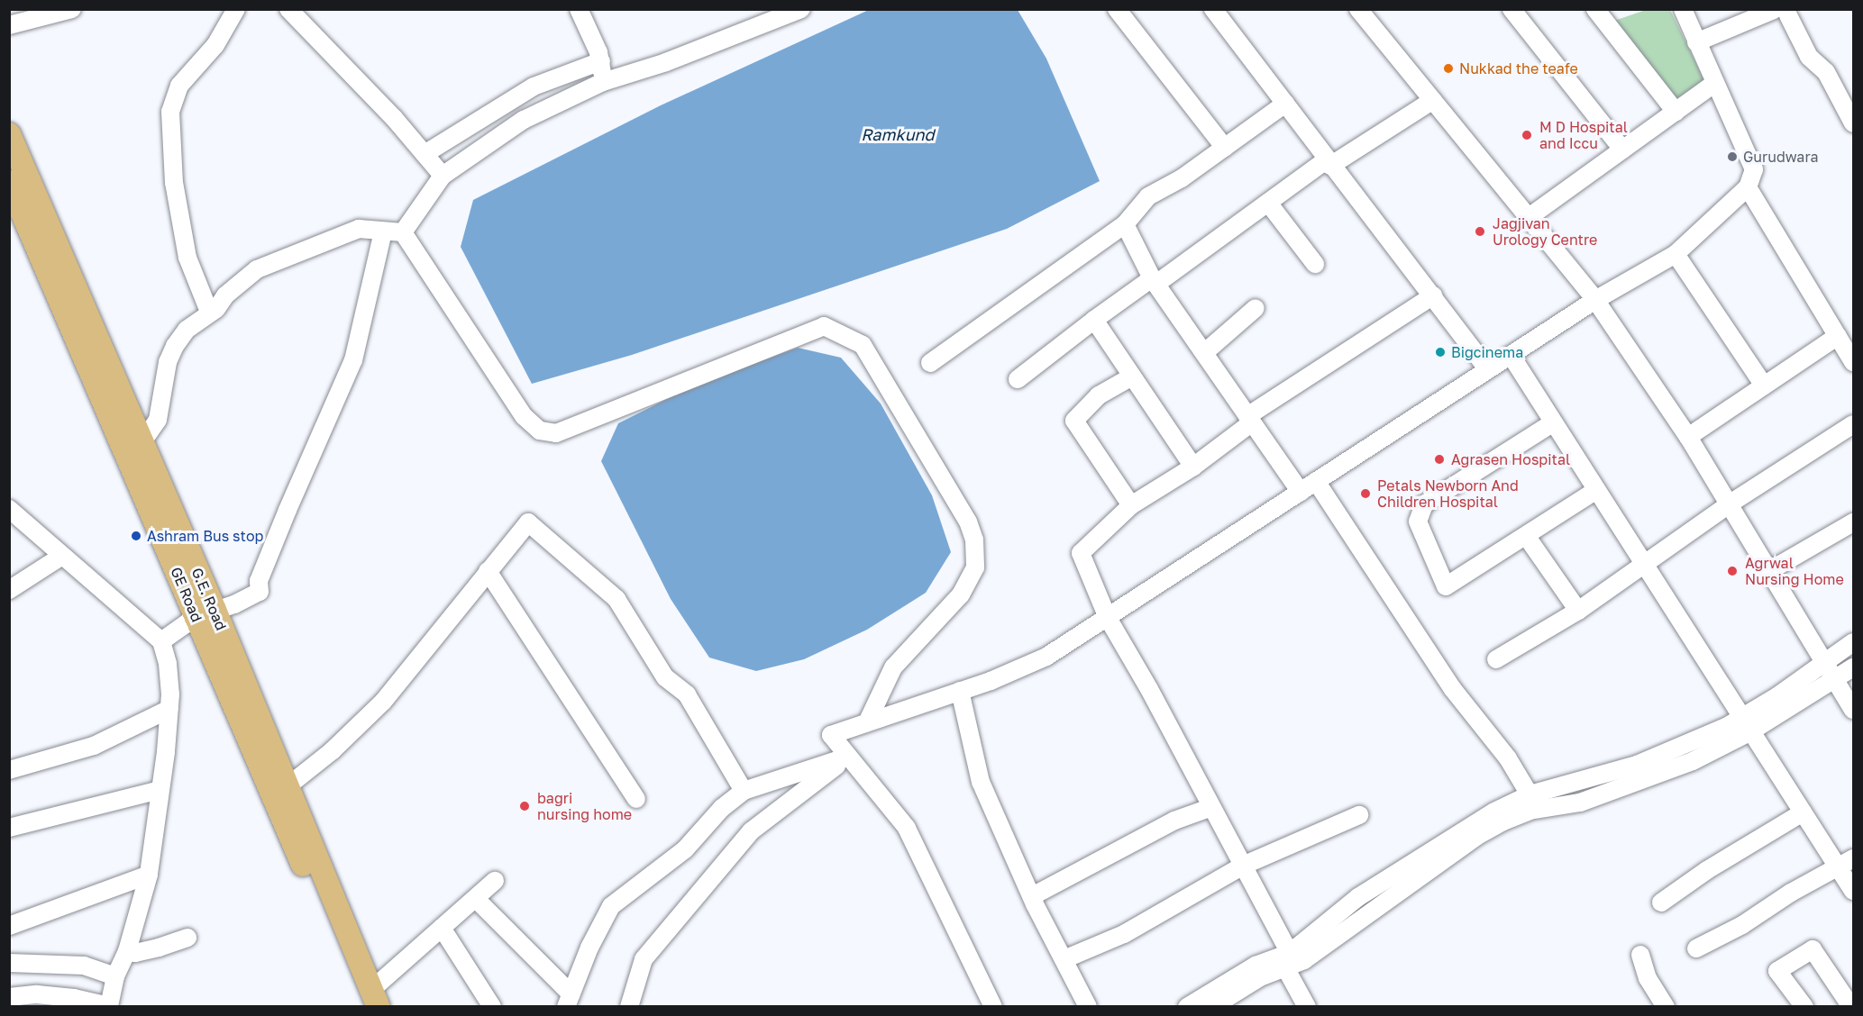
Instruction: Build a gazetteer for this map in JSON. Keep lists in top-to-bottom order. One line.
{"streets":{"main road":["GE Road","G.E. Road"]},"crossings":[["GE Road","G.E. Road"]],"water":["Ramkund"],"places":["Nukkad the teafe","M D Hospital and Iccu","Gurudwara","Jagjivan Urology Centre","Bigcinema","Agrasen Hospital","Petals Newborn And Children Hospital","Ashram Bus stop","Agrwal Nursing Home","bagri nursing home"]}
